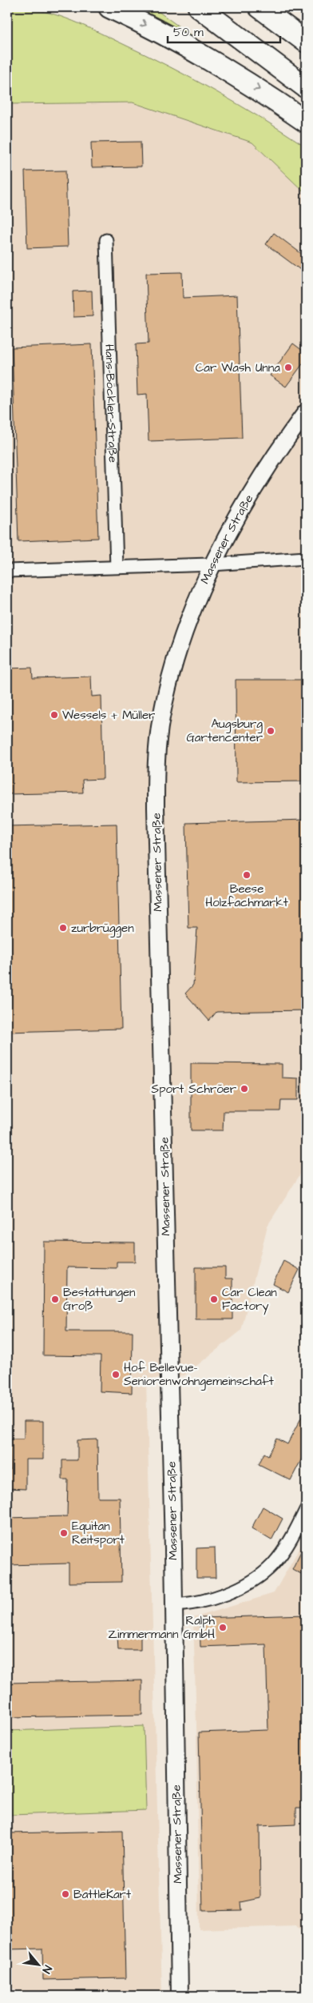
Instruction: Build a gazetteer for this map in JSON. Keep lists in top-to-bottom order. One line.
{"streets":{"main road":["Massener Straße"],"street":["Hans-Böckler-Straße"]},"places":["Car Wash Unna","Wessels + Müller","Augsburg Gartencenter","Beese Holzfachmarkt","zurbrüggen","Sport Schröer","Bestattungen Groß","Car Clean Factory","Hof Bellevue- Seniorenwohngemeinschaft","Equitan Reitsport","Ralph Zimmermann GmbH","BattleKart"],"scale_bar":"50 m","north":"bottom right"}
